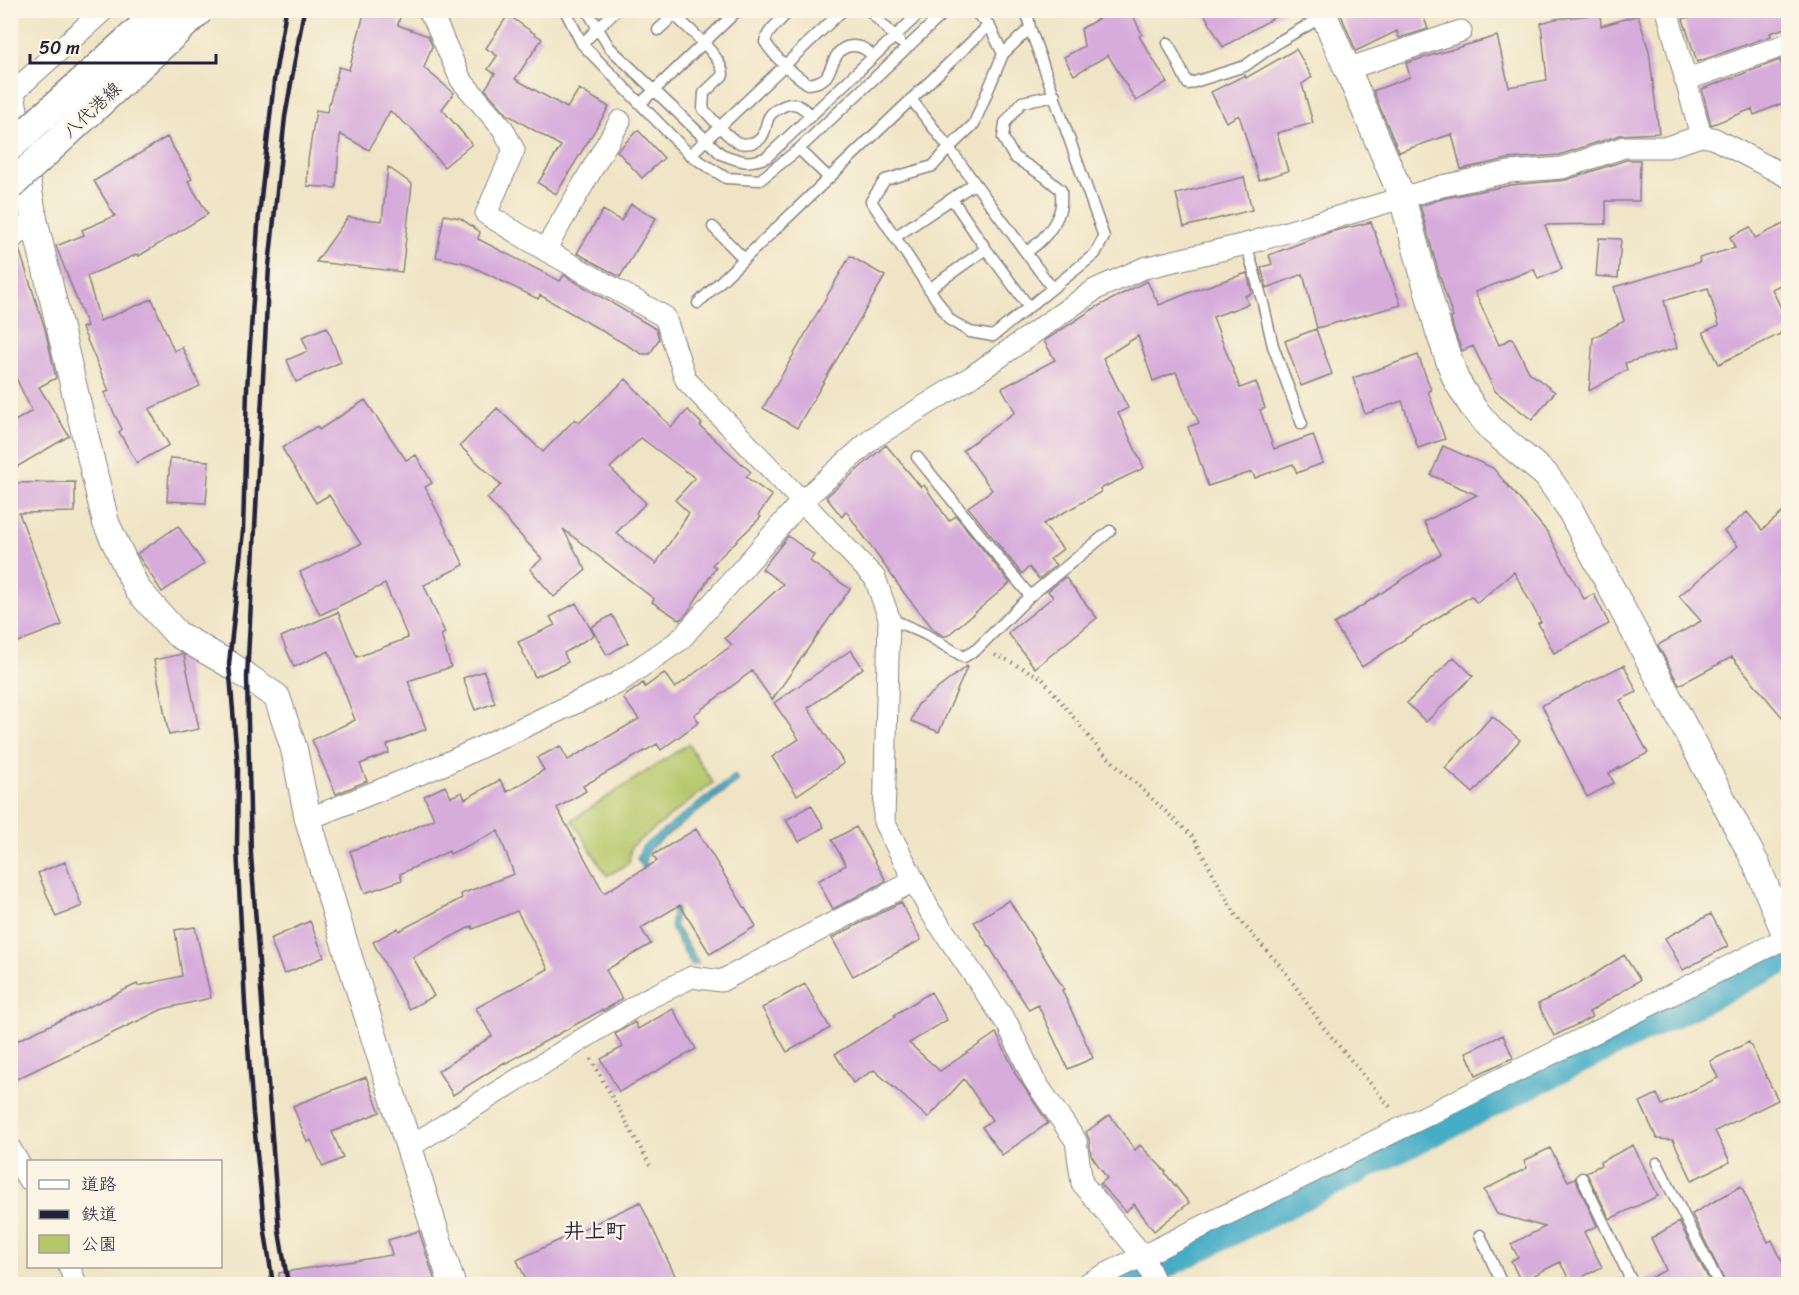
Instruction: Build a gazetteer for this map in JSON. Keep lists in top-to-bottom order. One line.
{"streets":{"main road":["八代港線"]},"districts":["井上町"],"legend":["道路","鉄道","公園"],"scale_bar":"50 m"}
